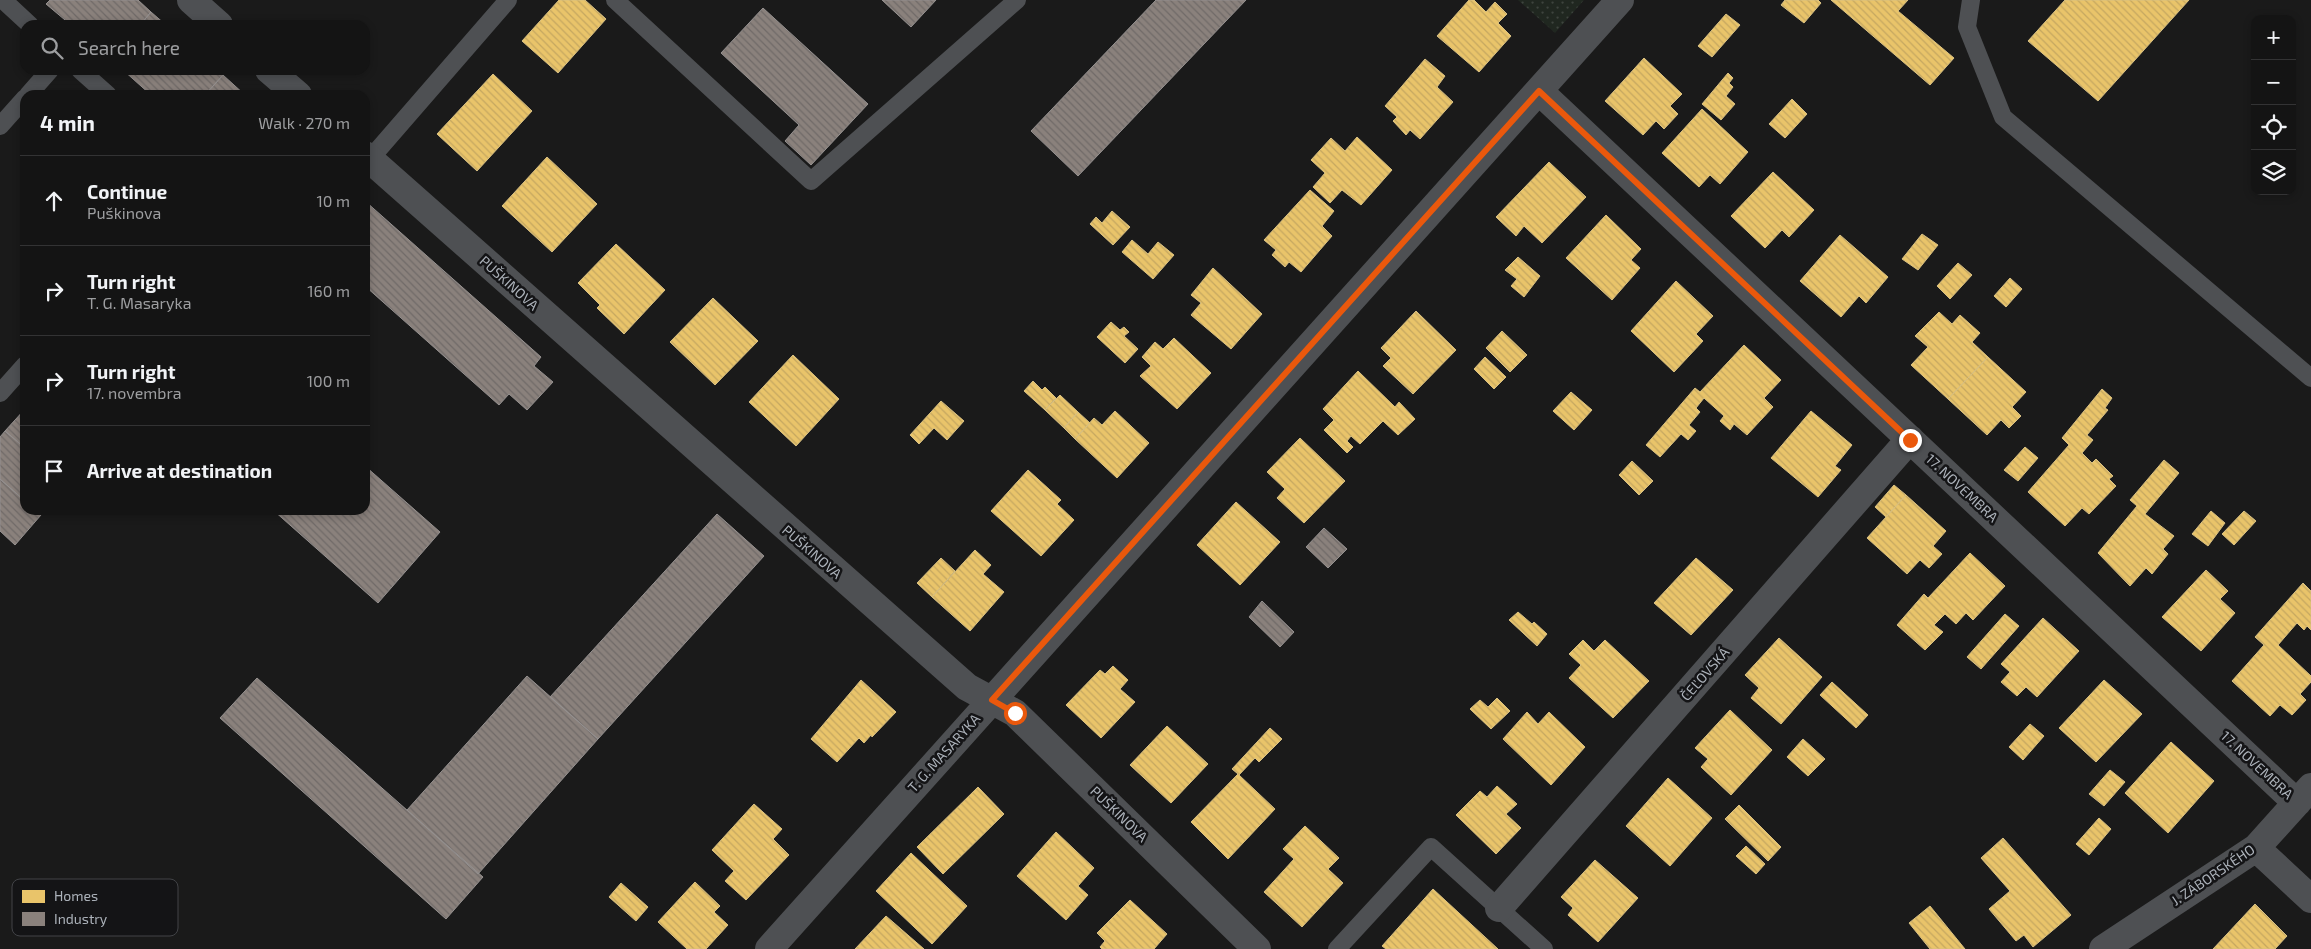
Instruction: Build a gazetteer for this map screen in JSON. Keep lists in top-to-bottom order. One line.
{"streets":{"street":["PUŠKINOVA","17. NOVEMBRA","ČEĽOVSKÁ","T. G. MASARYKA","J. ZÁBORSKÉHO"]},"crossings":[["PUŠKINOVA","T. G. MASARYKA"],["17. NOVEMBRA","ČEĽOVSKÁ"],["17. NOVEMBRA","T. G. MASARYKA"],["17. NOVEMBRA","J. ZÁBORSKÉHO"]],"legend":["Homes","Industry"],"page":{"map_buttons":["+","−"],"search":"Search here","heading":["4 min","Walk · 270 m"],"list":[["Continue","Puškinova","10 m"],["Turn right","T. G. Masaryka","160 m"],["Turn right","17. novembra","100 m"],"Arrive at destination"]}}
